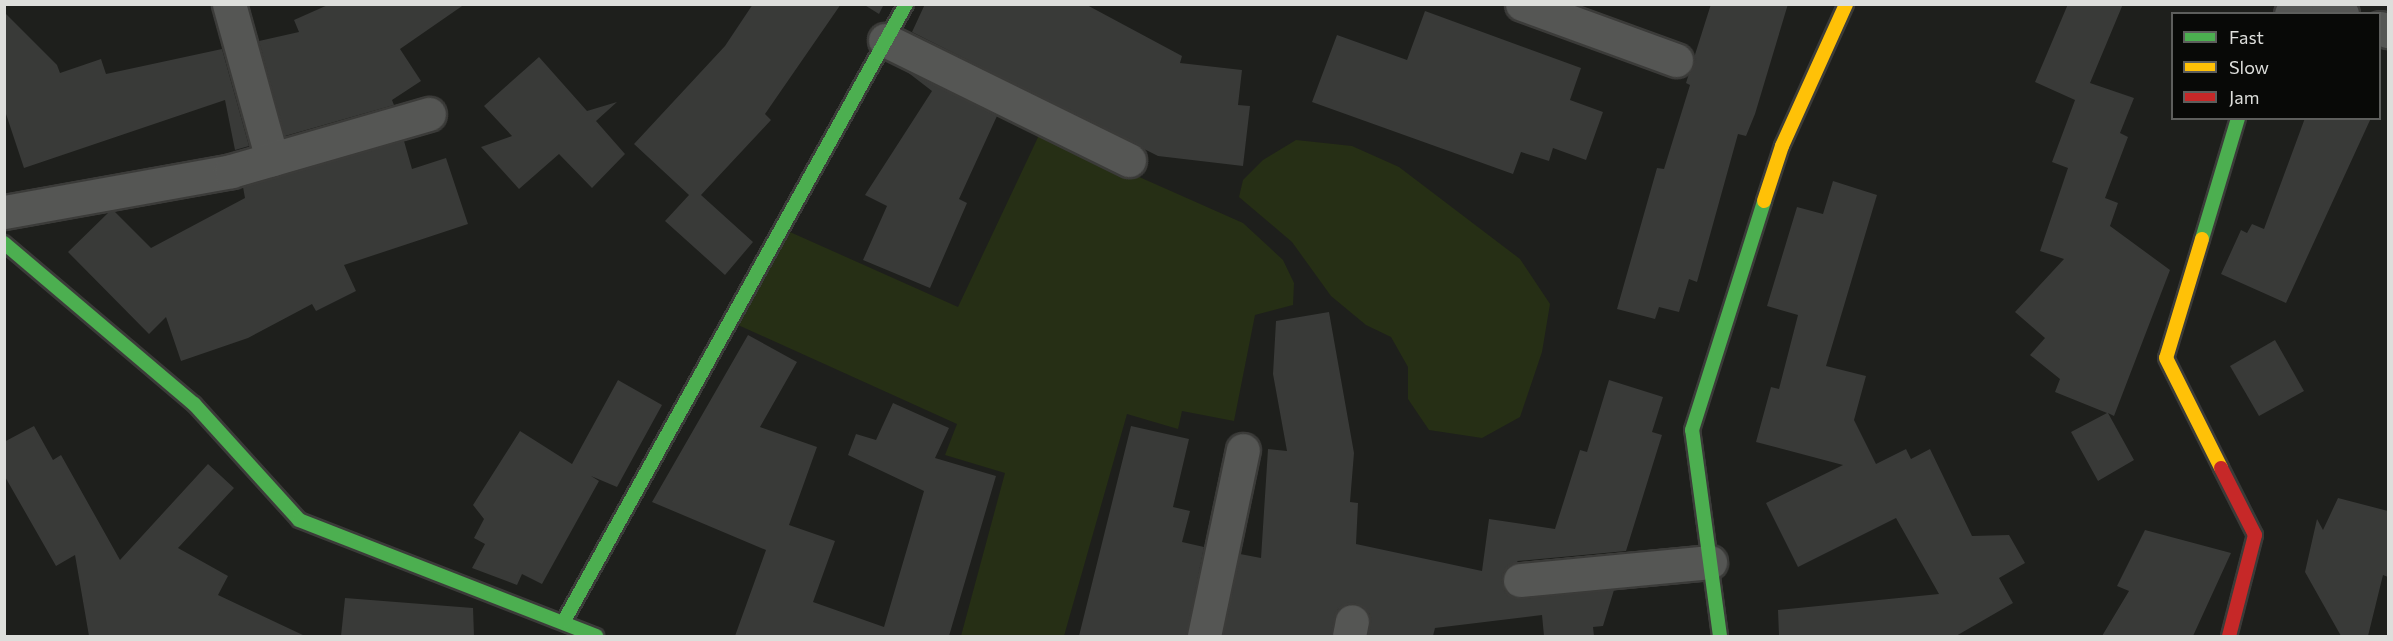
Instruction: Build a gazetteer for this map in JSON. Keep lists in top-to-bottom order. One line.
{"legend":["Fast","Slow","Jam"]}
